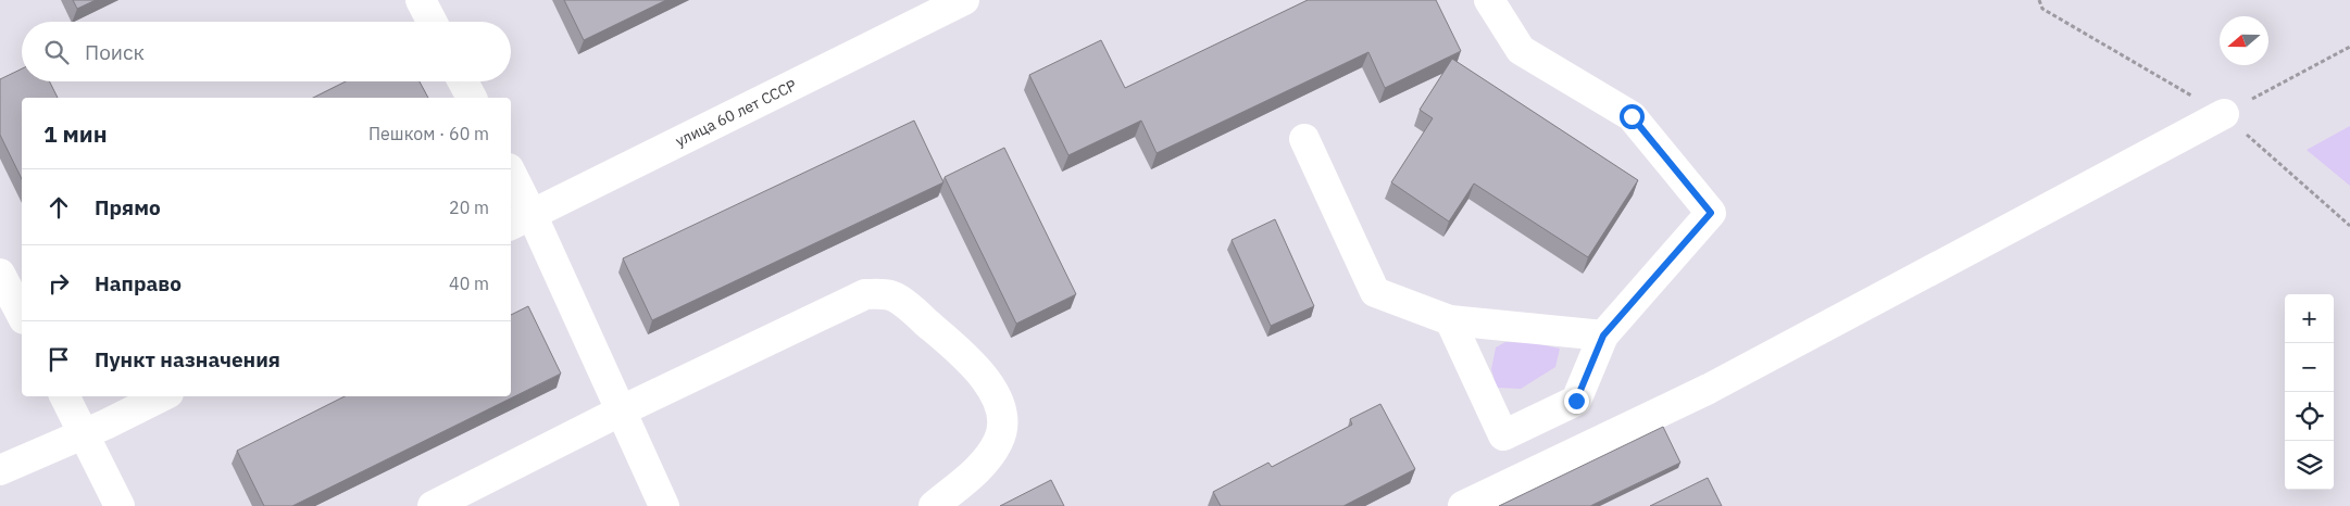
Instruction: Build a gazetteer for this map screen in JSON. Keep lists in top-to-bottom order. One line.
{"streets":{"street":["улица 60 лет СССР"]},"north":"left","page":{"search":"Поиск","heading":["1 мин","Пешком · 60 m"],"list":[["Прямо","20 m"],["Направо","40 m"],"Пункт назначения"],"map_buttons":["+","−"]}}
